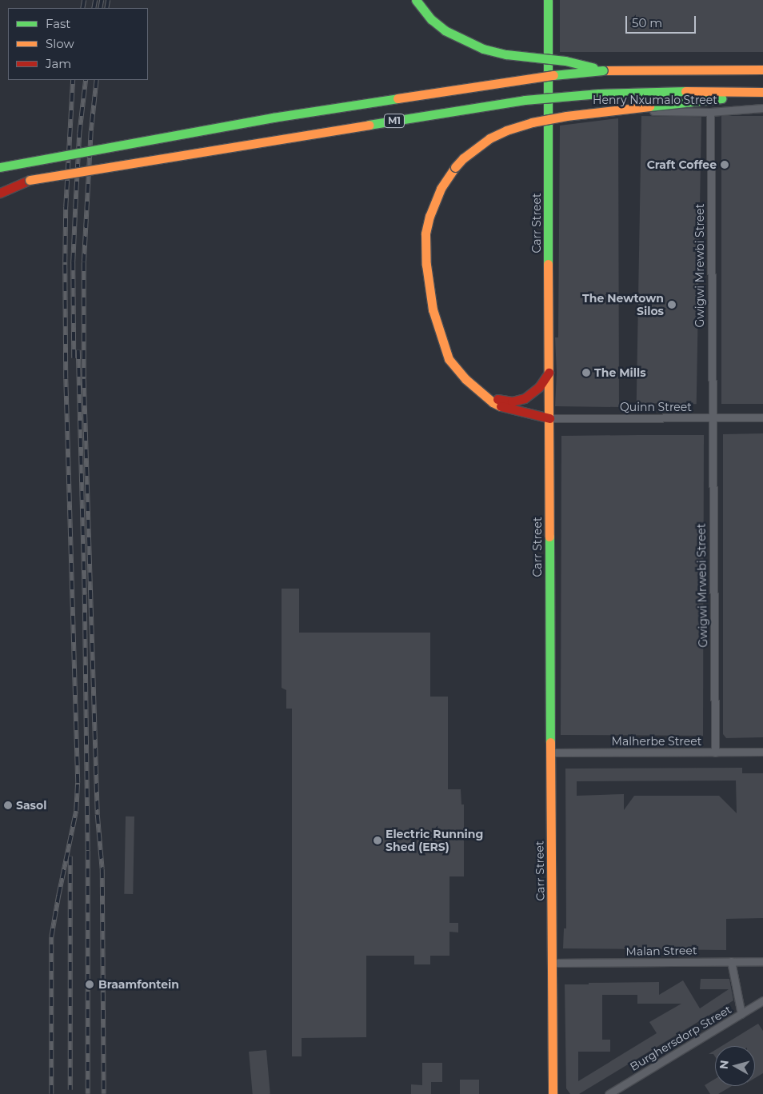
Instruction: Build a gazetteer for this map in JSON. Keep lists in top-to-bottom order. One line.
{"streets":{"main road":["M1","Carr Street"],"street":["Henry Nxumalo Street","Gwigwi Mrewbi Street","Quinn Street","Gwigwi Mrwebi Street","Malherbe Street","Malan Street","Burghersdorp Street"]},"crossings":[["Henry Nxumalo Street","Carr Street"],["Henry Nxumalo Street","Gwigwi Mrewbi Street"],["Carr Street","Quinn Street"],["Carr Street","Malherbe Street"],["Carr Street","Malan Street"],["Gwigwi Mrewbi Street","Quinn Street"],["Gwigwi Mrewbi Street","Gwigwi Mrwebi Street"],["Quinn Street","Gwigwi Mrwebi Street"],["Gwigwi Mrwebi Street","Malherbe Street"]],"places":["Craft Coffee","The Newtown Silos","The Mills","Sasol","Electric Running Shed (ERS)","Braamfontein"],"legend":["Fast","Slow","Jam"],"scale_bar":"50 m","north":"left"}
